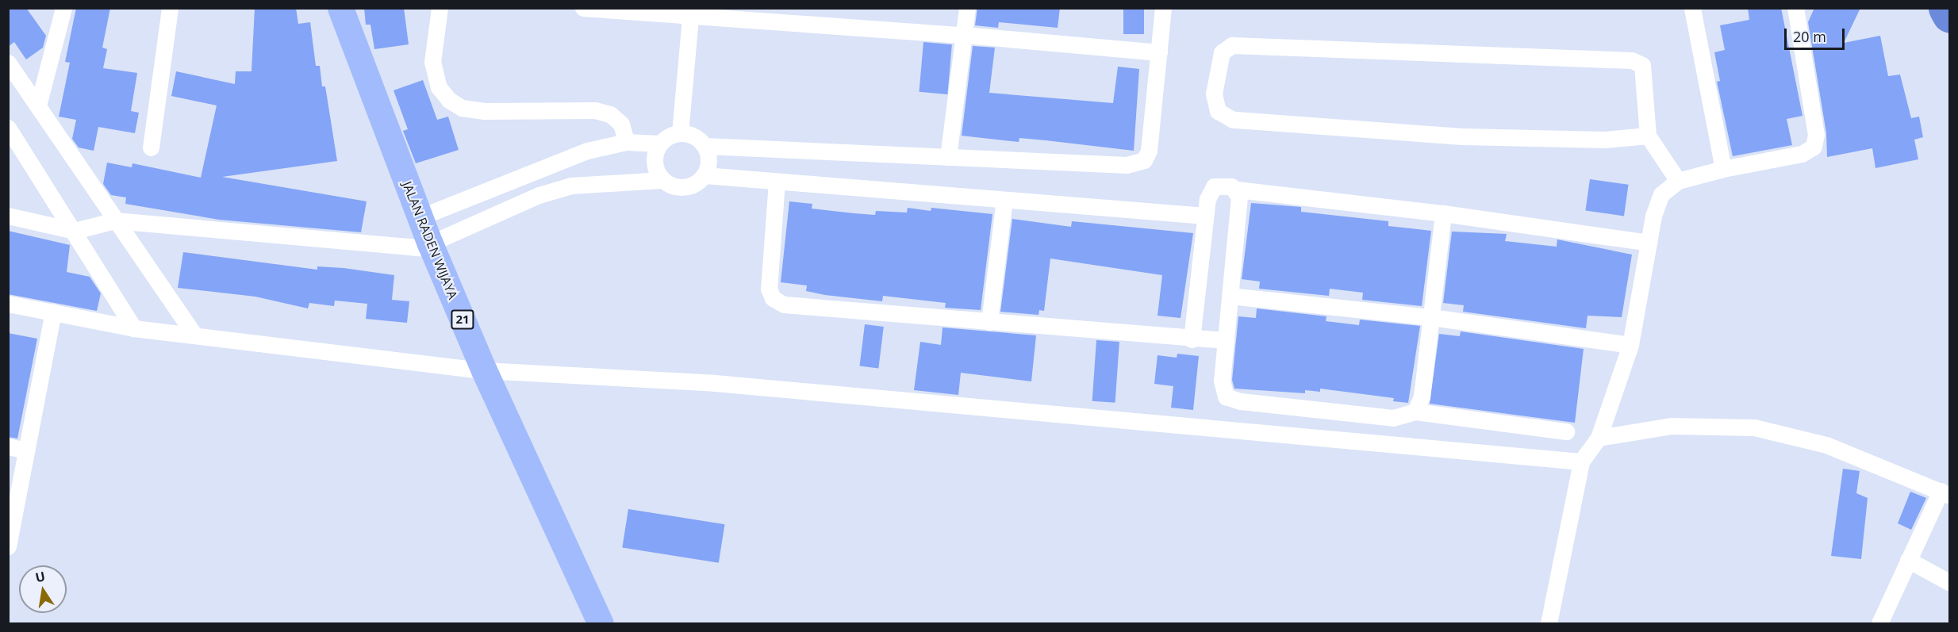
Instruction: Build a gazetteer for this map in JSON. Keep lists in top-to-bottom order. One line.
{"streets":{"highway":["JALAN RADEN WIJAYA","21"]},"scale_bar":"20 m","north":"top"}
